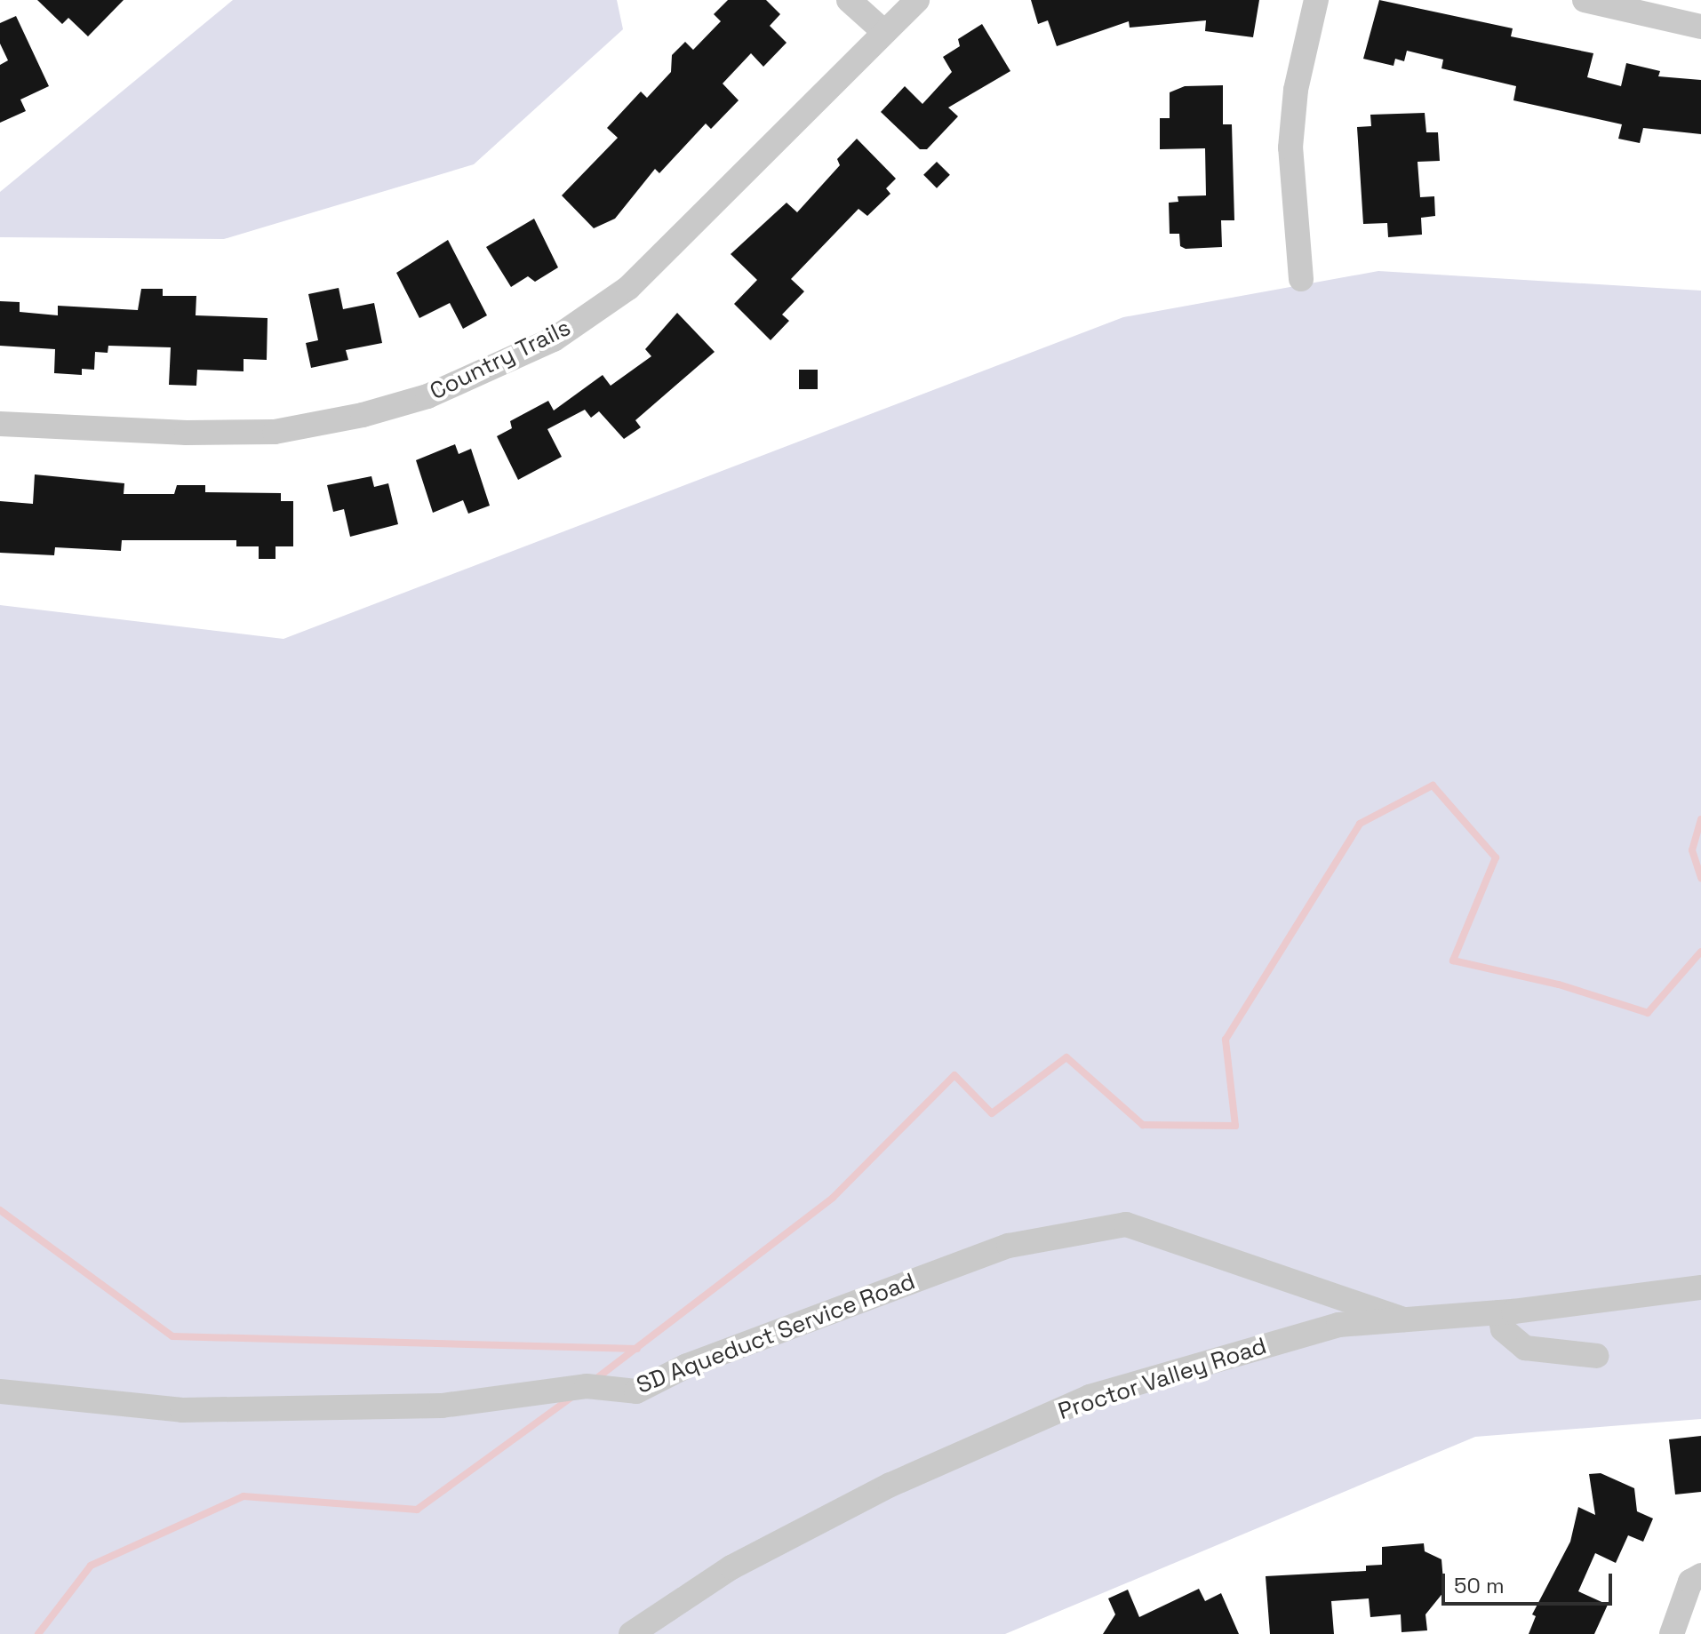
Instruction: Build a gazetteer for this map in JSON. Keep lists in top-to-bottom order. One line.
{"streets":{"street":["Country Trails","SD Aqueduct Service Road","Proctor Valley Road"]},"crossings":[["SD Aqueduct Service Road","Proctor Valley Road"]],"scale_bar":"50 m"}
